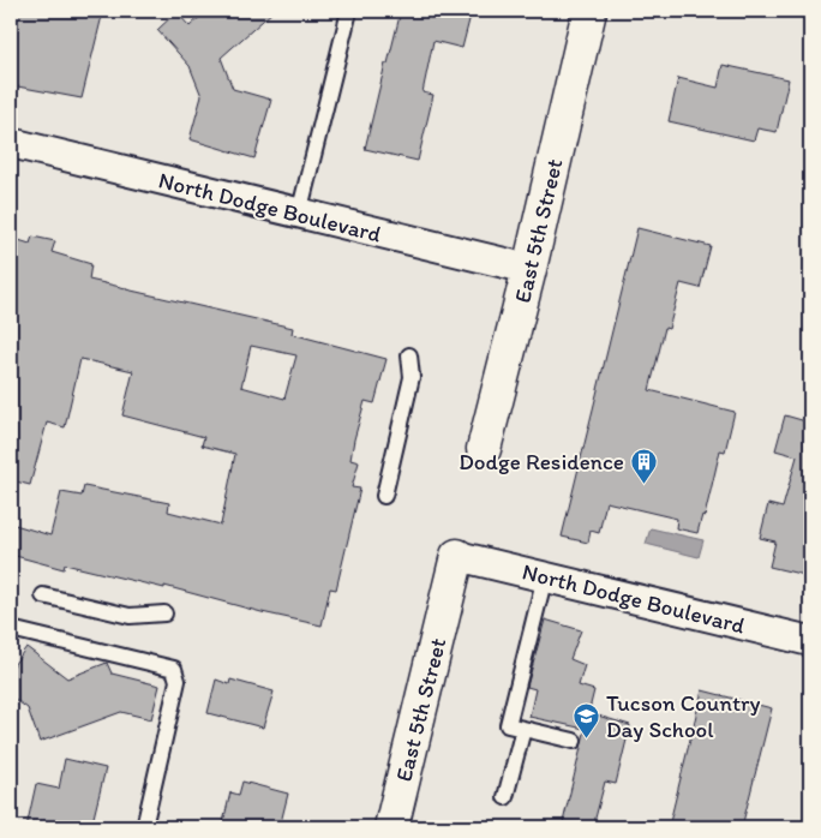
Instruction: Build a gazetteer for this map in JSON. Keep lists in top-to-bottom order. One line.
{"streets":{"street":["North Dodge Boulevard","East 5th Street"]},"crossings":[["North Dodge Boulevard","East 5th Street"]],"places":{"building":["Dodge Residence"],"school or university":["Tucson Country Day School"]}}
